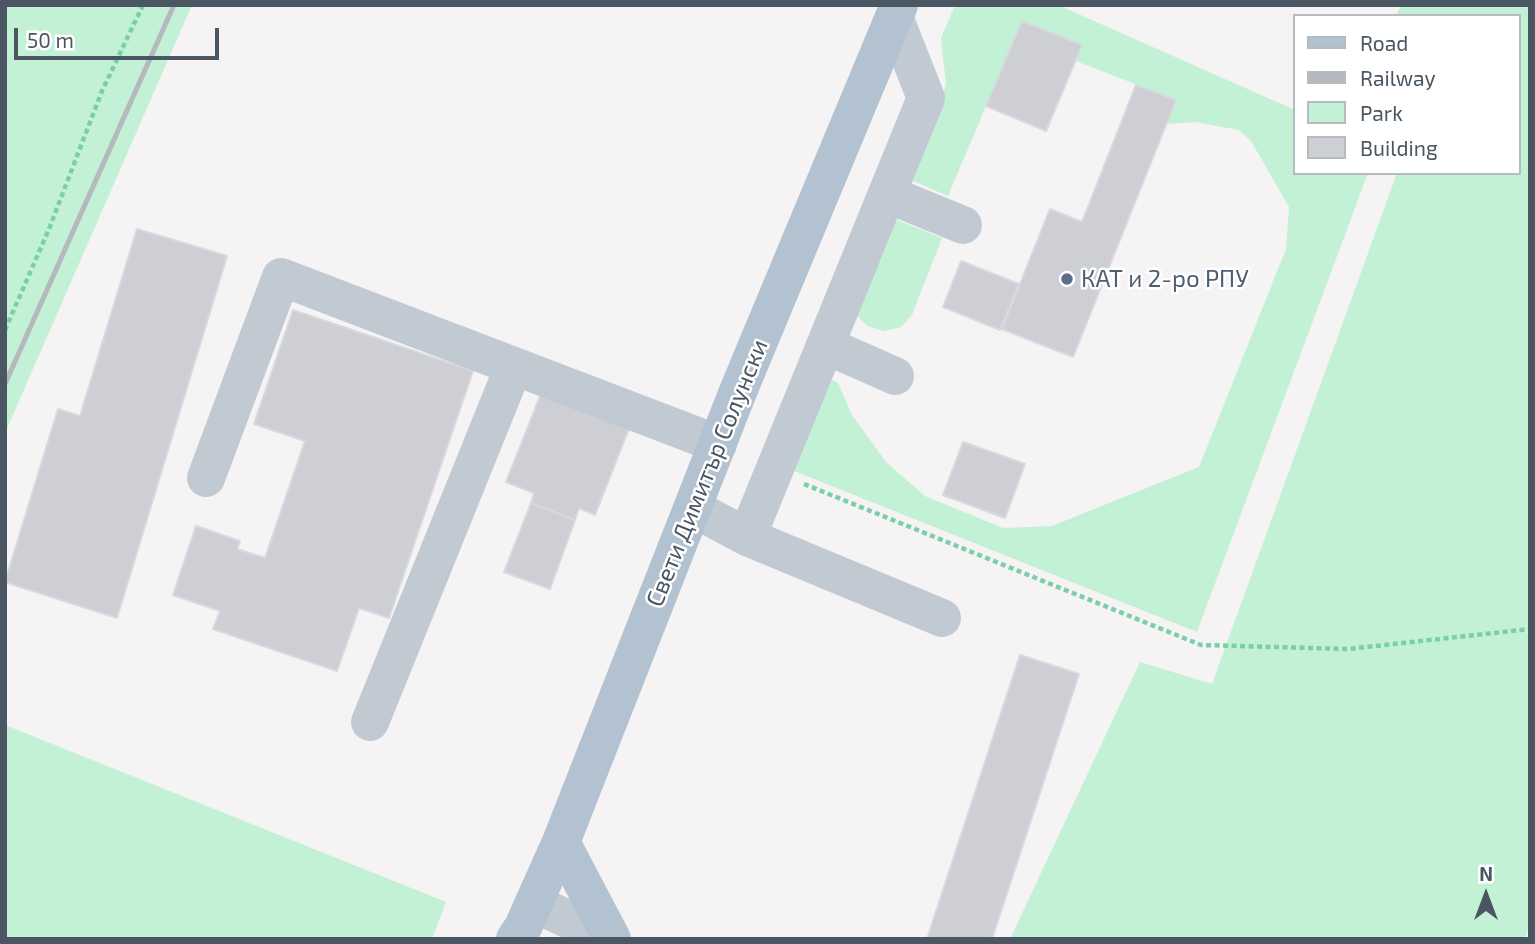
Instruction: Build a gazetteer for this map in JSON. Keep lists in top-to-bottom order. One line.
{"streets":{"main road":["Свети Димитър Солунски"]},"places":["КАТ и 2-ро РПУ"],"legend":["Road","Railway","Park","Building"],"scale_bar":"50 m","north":"top"}
